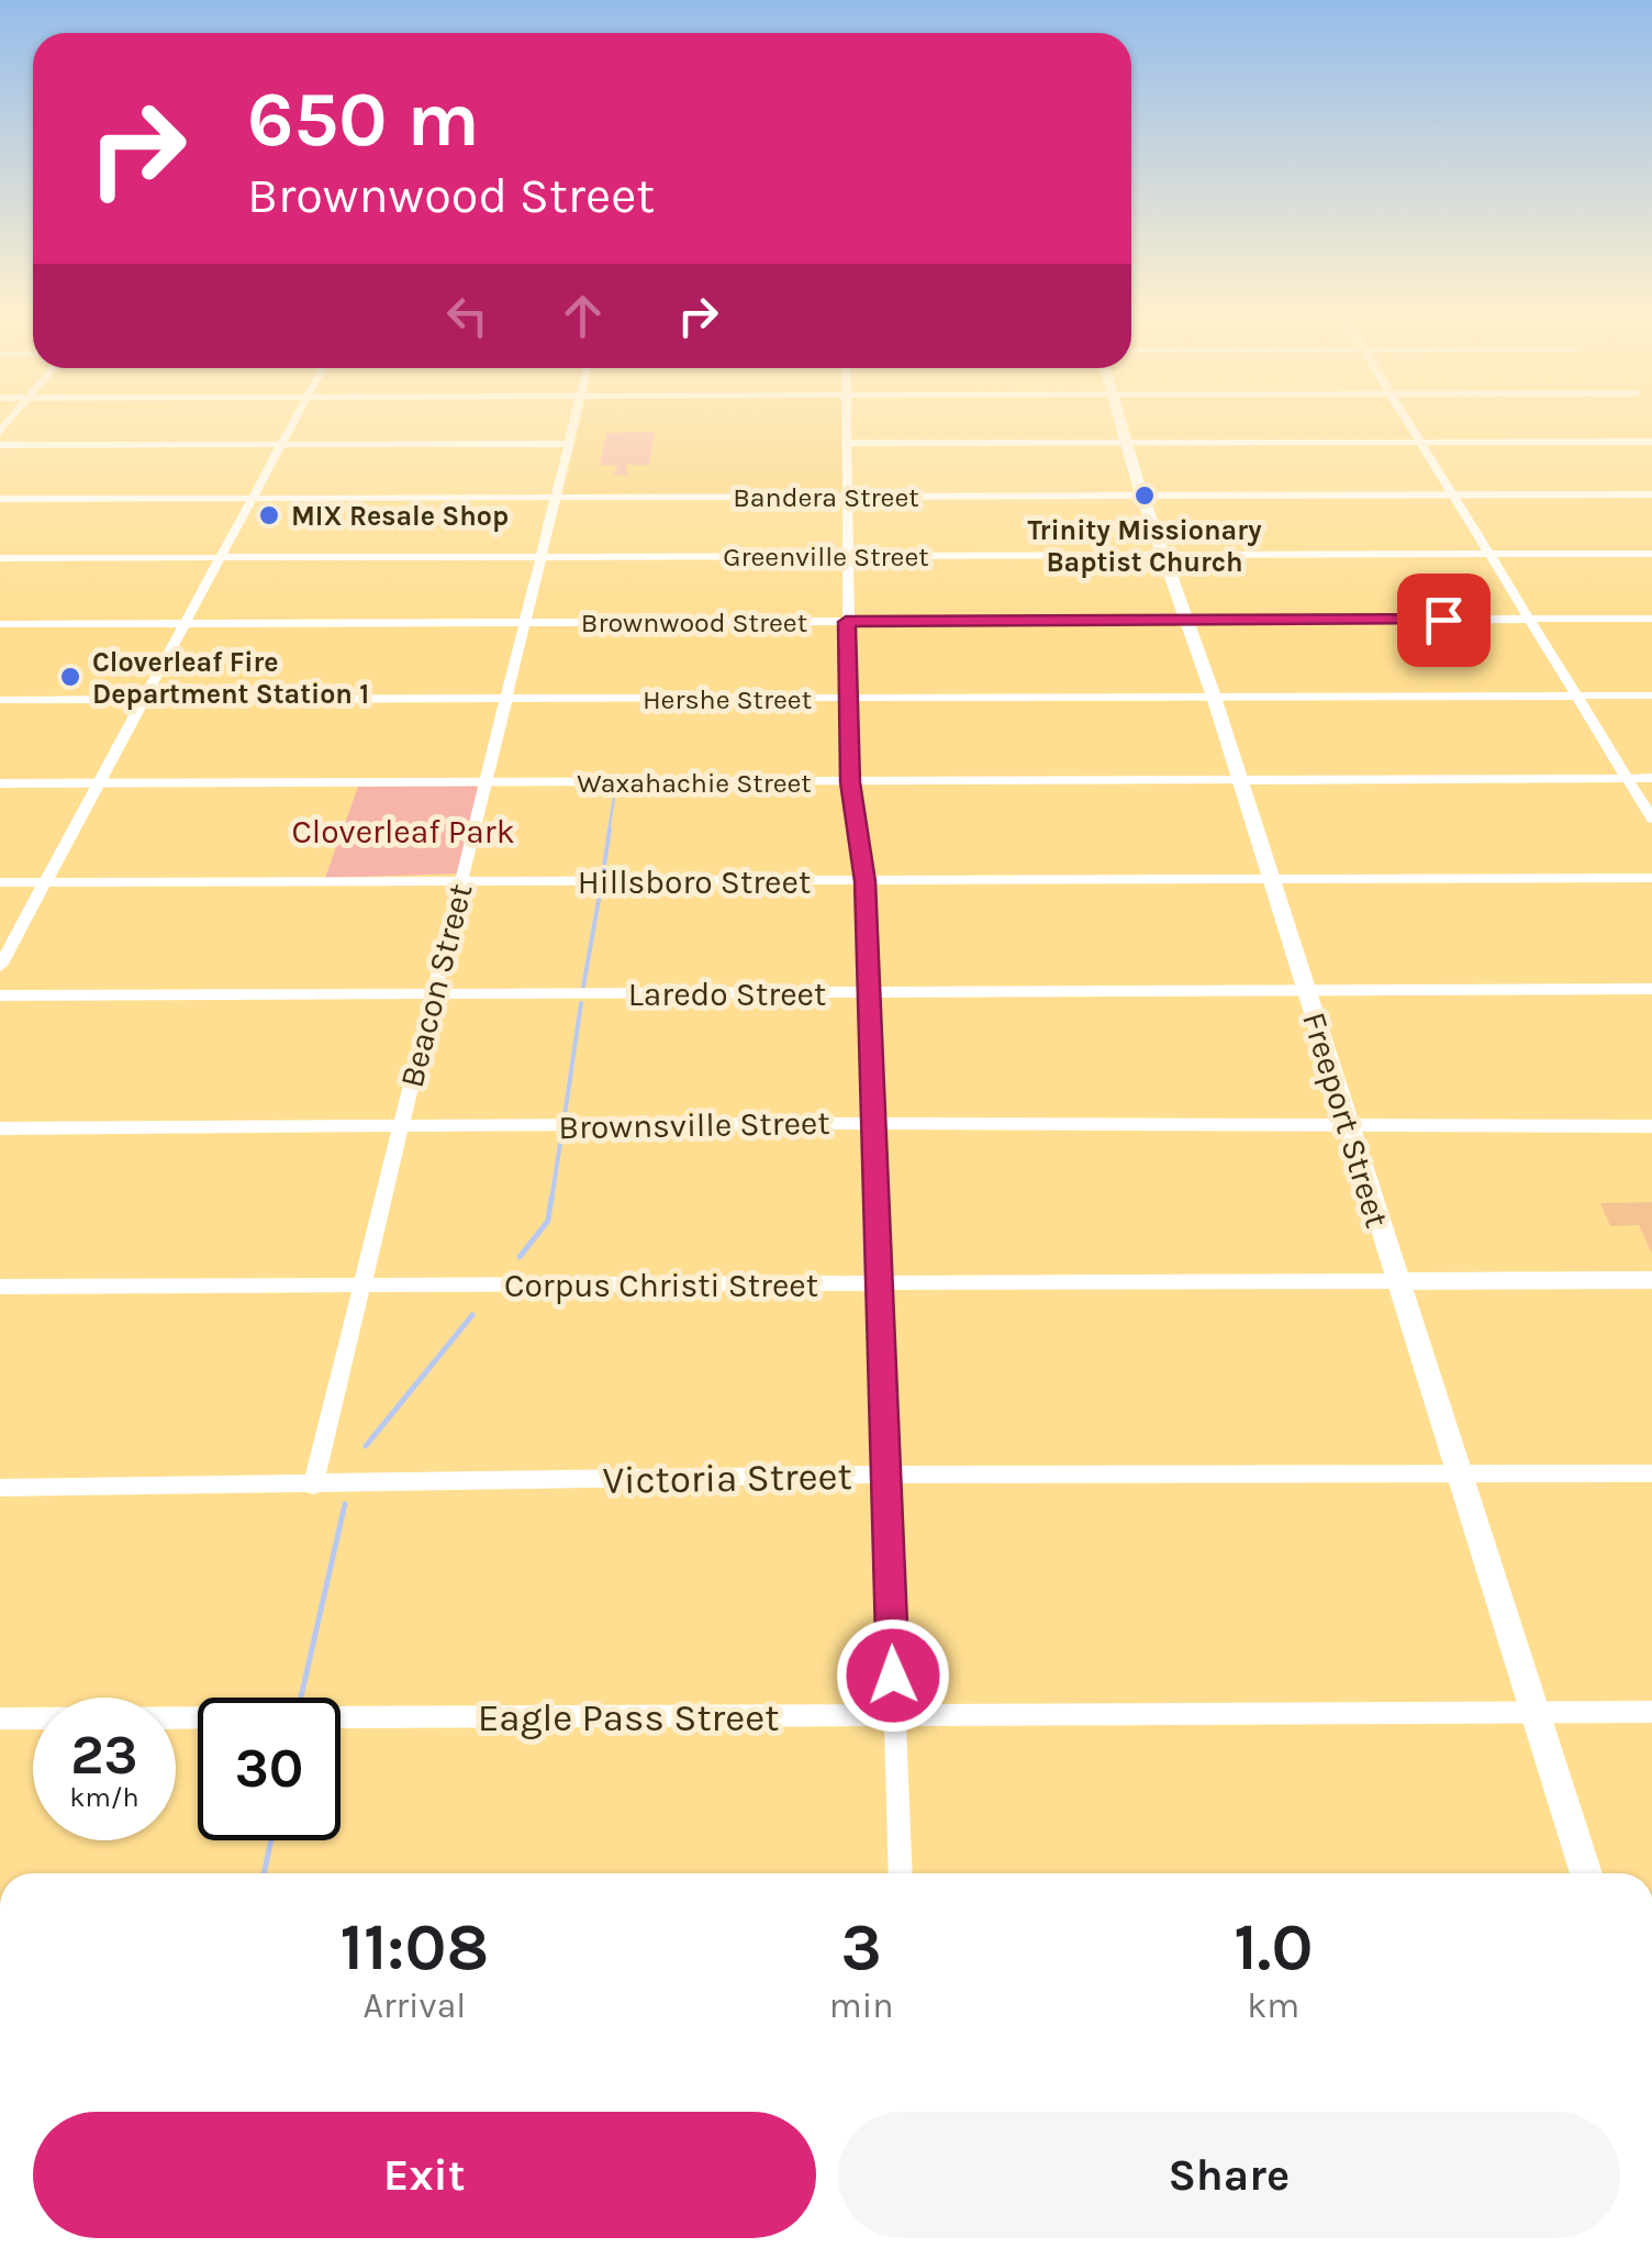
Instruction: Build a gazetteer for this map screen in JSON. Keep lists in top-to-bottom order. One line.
{"streets":{"main road":["Freeport Street"],"street":["Bandera Street","Greenville Street","Brownwood Street","Hershe Street","Waxahachie Street","Hillsboro Street","Beacon Street","Laredo Street","Brownsville Street","Corpus Christi Street","Victoria Street","Eagle Pass Street"]},"crossings":[["Bandera Street","Beacon Street"],["Bandera Street","Freeport Street"],["Greenville Street","Beacon Street"],["Greenville Street","Freeport Street"],["Brownwood Street","Beacon Street"],["Brownwood Street","Freeport Street"],["Hershe Street","Beacon Street"],["Hershe Street","Freeport Street"],["Waxahachie Street","Beacon Street"],["Waxahachie Street","Freeport Street"],["Hillsboro Street","Beacon Street"],["Hillsboro Street","Freeport Street"],["Beacon Street","Laredo Street"],["Beacon Street","Brownsville Street"],["Beacon Street","Corpus Christi Street"],["Beacon Street","Victoria Street"],["Laredo Street","Freeport Street"],["Freeport Street","Brownsville Street"],["Freeport Street","Corpus Christi Street"],["Freeport Street","Victoria Street"],["Freeport Street","Eagle Pass Street"]],"parks":["Cloverleaf Park"],"places":["Trinity Missionary Baptist Church","MIX Resale Shop","Cloverleaf Fire Department Station 1"],"page":{"turn":["650 m","Brownwood Street"],"speed":"23 km/h","limit":"30","eta":["11:08","Arrival","3","min","1.0","km"],"buttons":["Exit","Share"]}}
